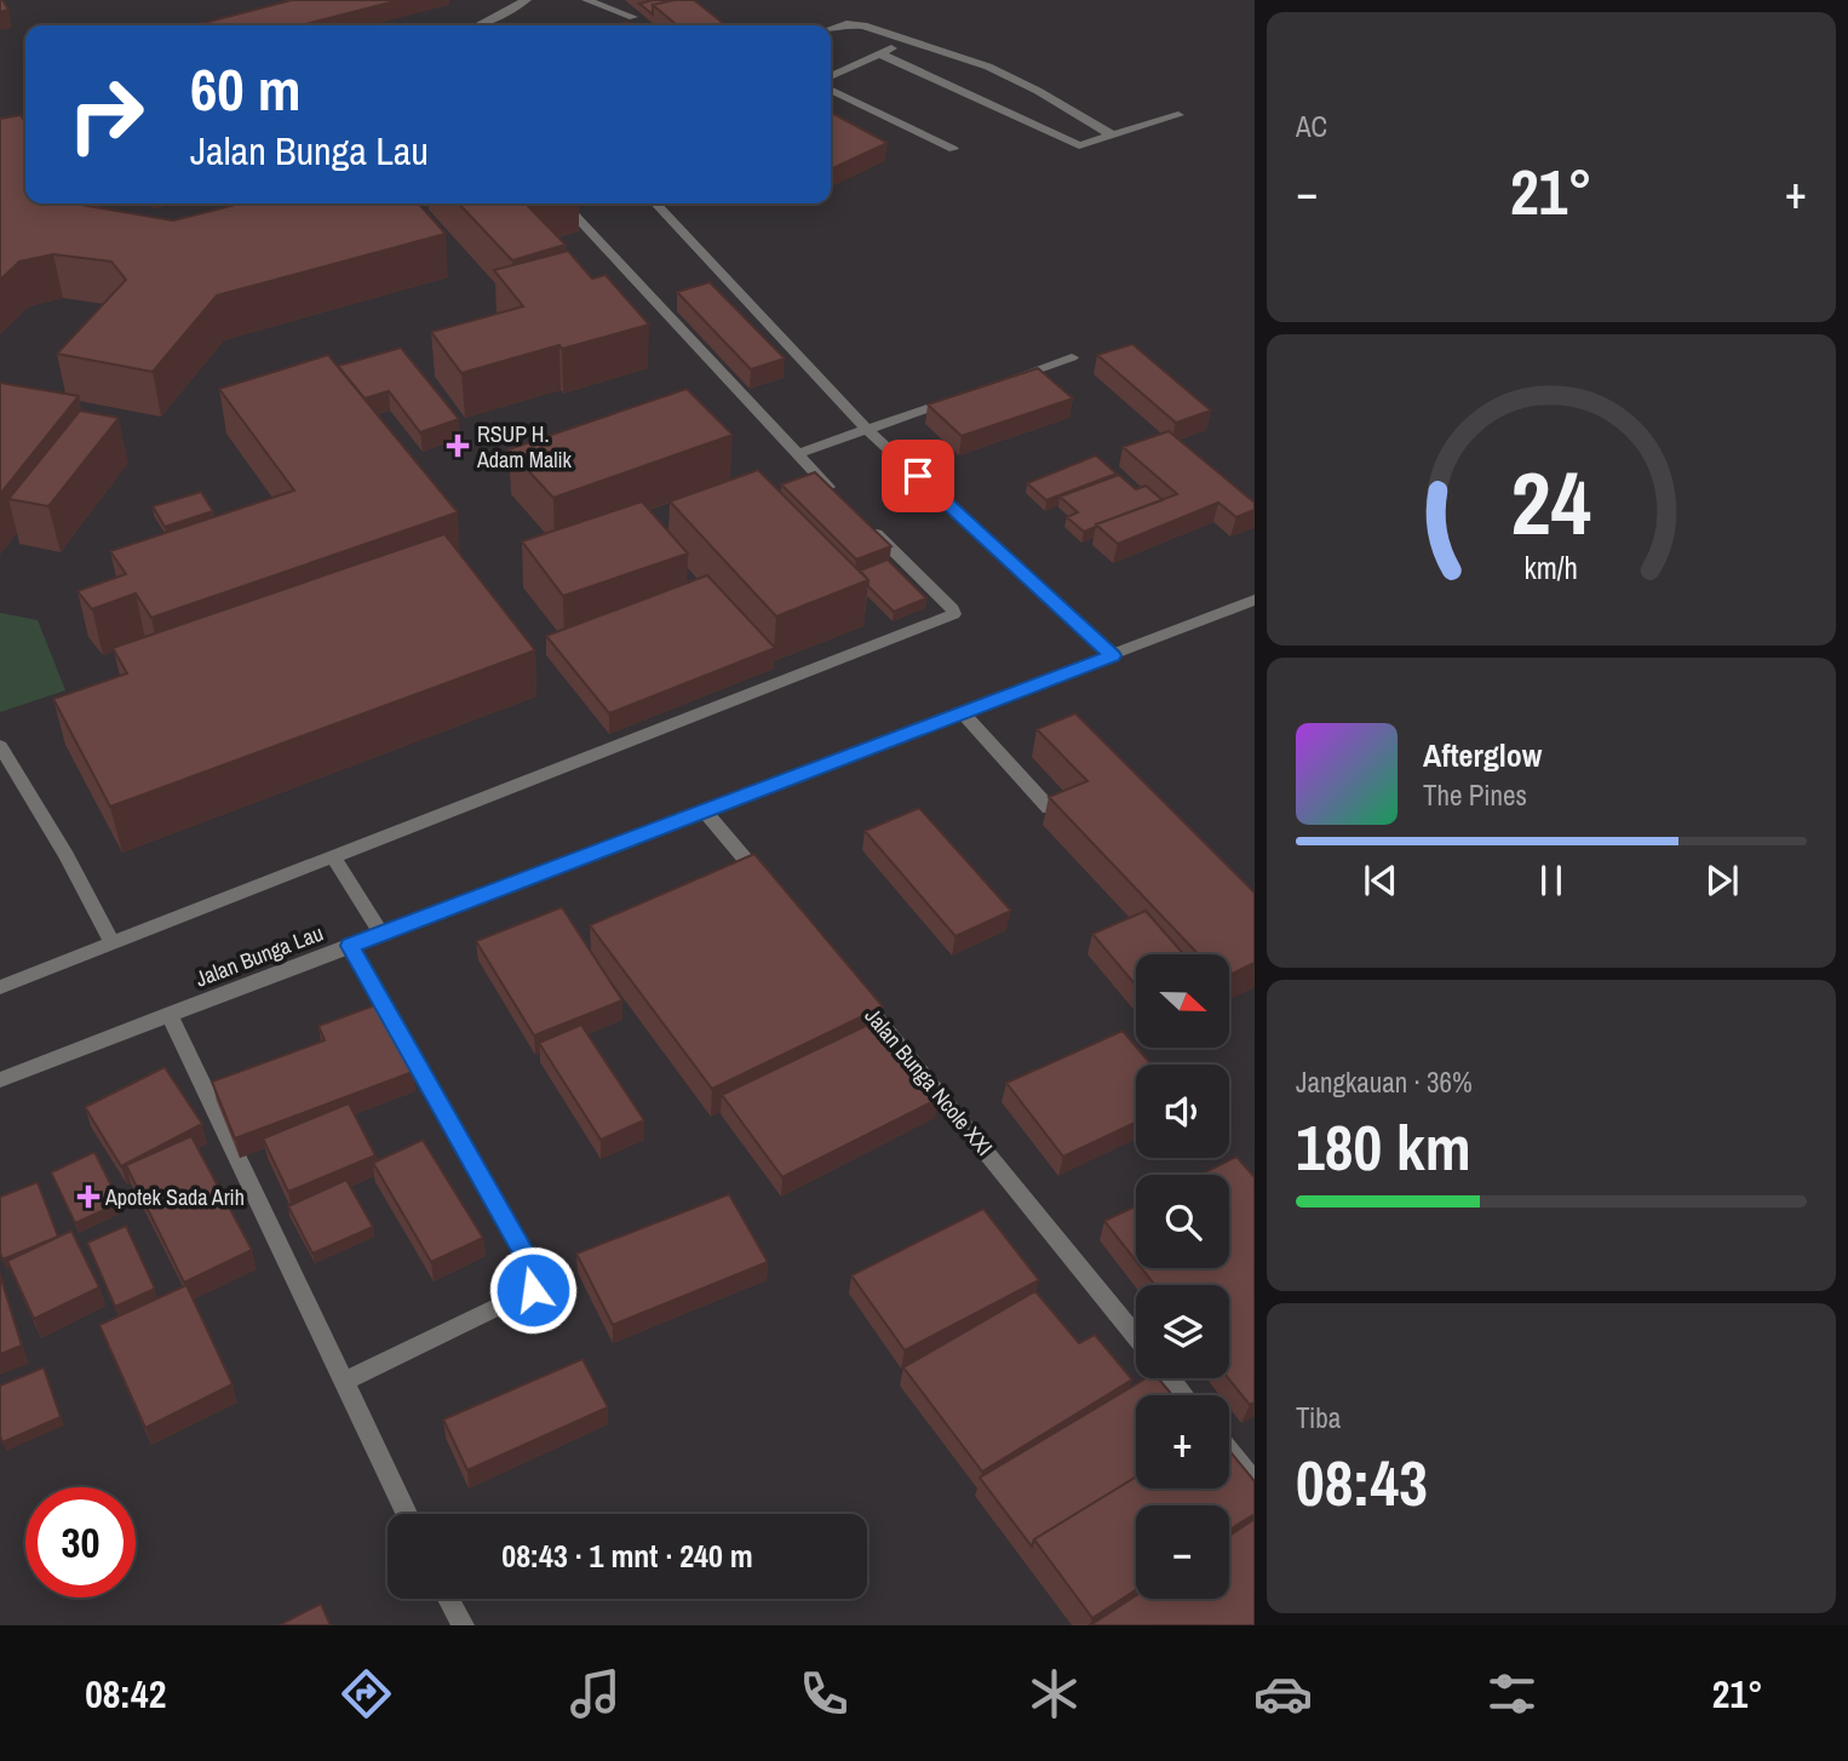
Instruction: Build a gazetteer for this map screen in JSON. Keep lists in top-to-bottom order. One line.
{"streets":{"street":["Jalan Bunga Lau","Jalan Bunga Ncole XXI"]},"places":{"health":["RSUP H. Adam Malik","Apotek Sada Arih"]},"north":"right","page":{"tile":["AC",["Jangkauan · 36%","180 km"],["Tiba","08:43"]],"turn":["60 m","Jalan Bunga Lau"],"heat":["−","21°","+"],"song":["Afterglow","The Pines"],"map_buttons":["+","−"],"limit":"30","trip":"08:43 · 1 mnt · 240 m","tabs":["08:42","21°"],"gauge":["24","km/h"]}}
